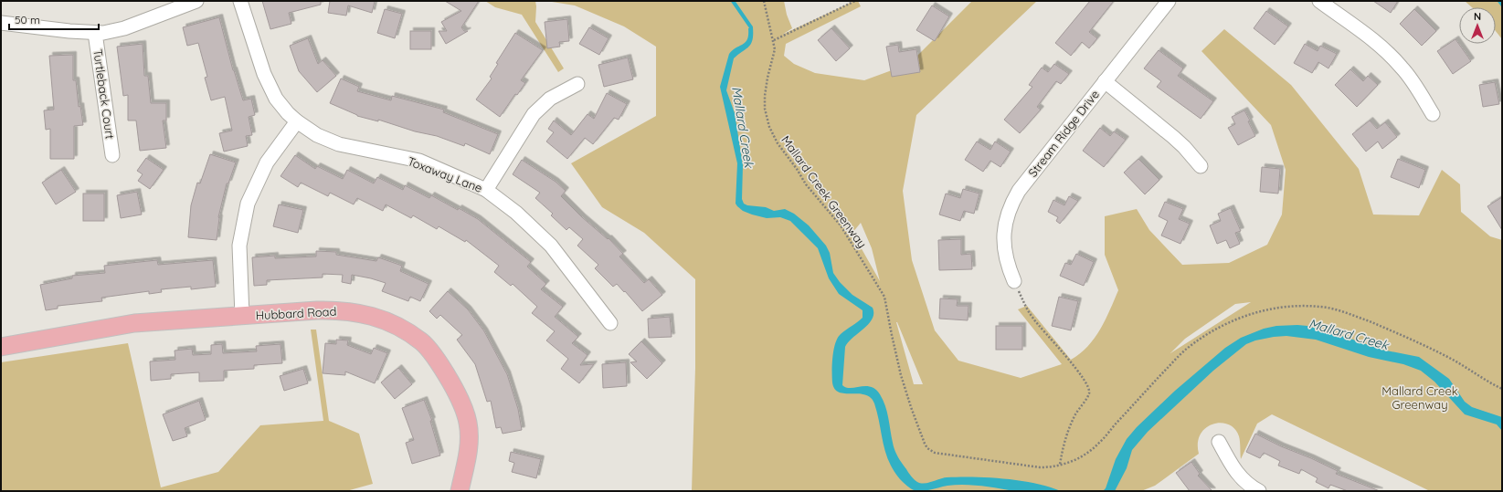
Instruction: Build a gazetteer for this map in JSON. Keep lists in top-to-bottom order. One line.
{"streets":{"main road":["Hubbard Road"],"street":["Turtleback Court","Stream Ridge Drive","Toxaway Lane"],"path":["Mallard Creek Greenway"]},"water":["Mallard Creek"],"parks":["Mallard Creek Greenway"],"scale_bar":"50 m","north":"top"}
